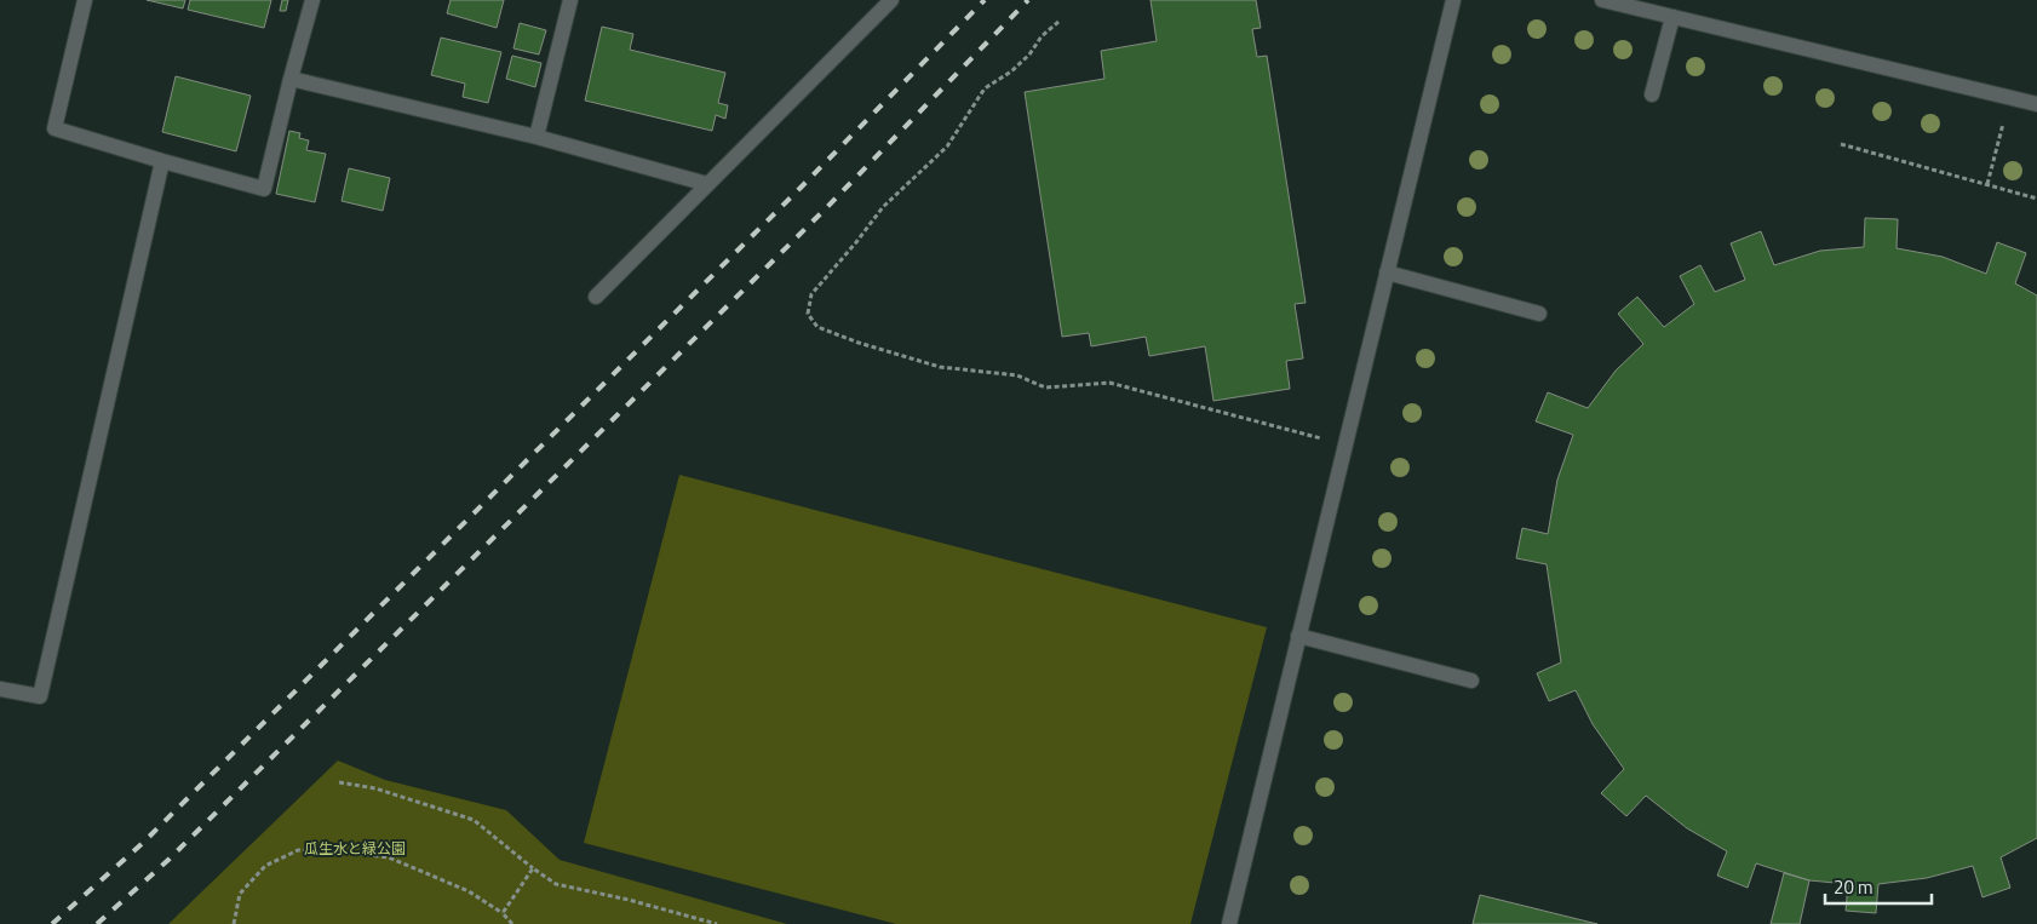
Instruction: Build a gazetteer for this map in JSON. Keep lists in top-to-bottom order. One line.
{"parks":["瓜生水と緑公園"],"scale_bar":"20 m"}
